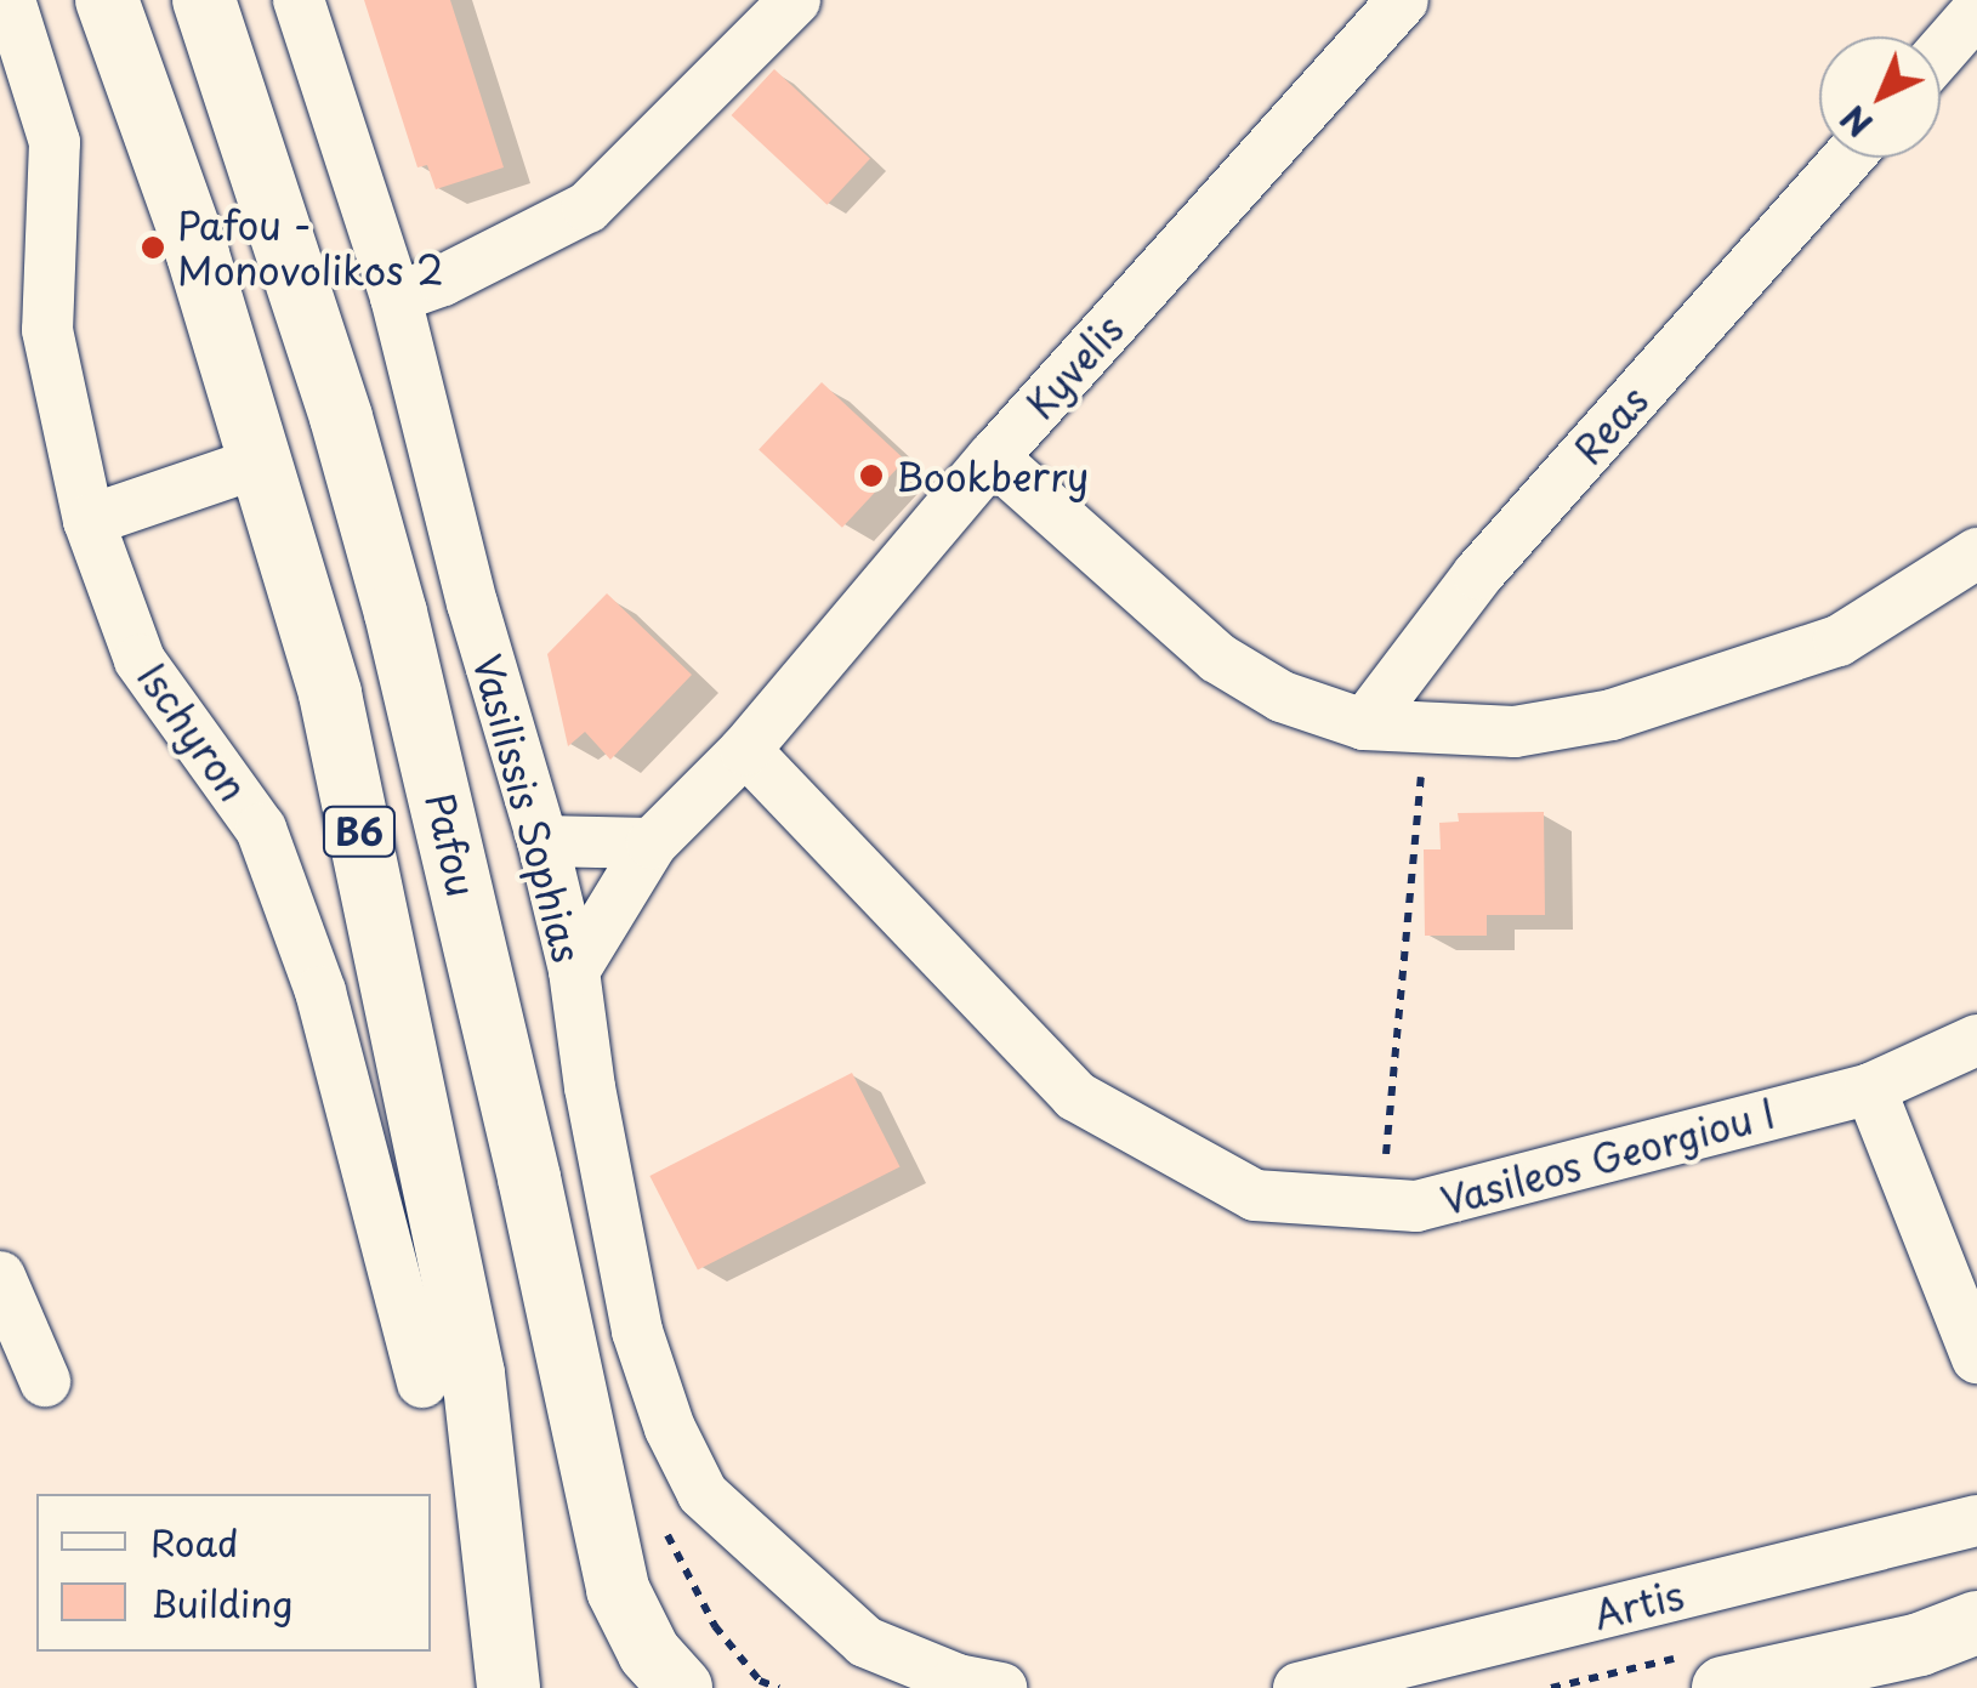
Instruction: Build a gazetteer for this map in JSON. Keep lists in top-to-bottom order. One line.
{"streets":{"main road":["B6","Pafou"],"street":["Kyvelis","Reas","Ischyron","Vasilissis Sophias","Vasileos Georgiou I","Artis"]},"crossings":[["Kyvelis","Vasilissis Sophias"],["Kyvelis","Vasileos Georgiou I"]],"places":["Pafou - Monovolikos 2","Bookberry"],"legend":["Road","Building"],"north":"bottom left"}
